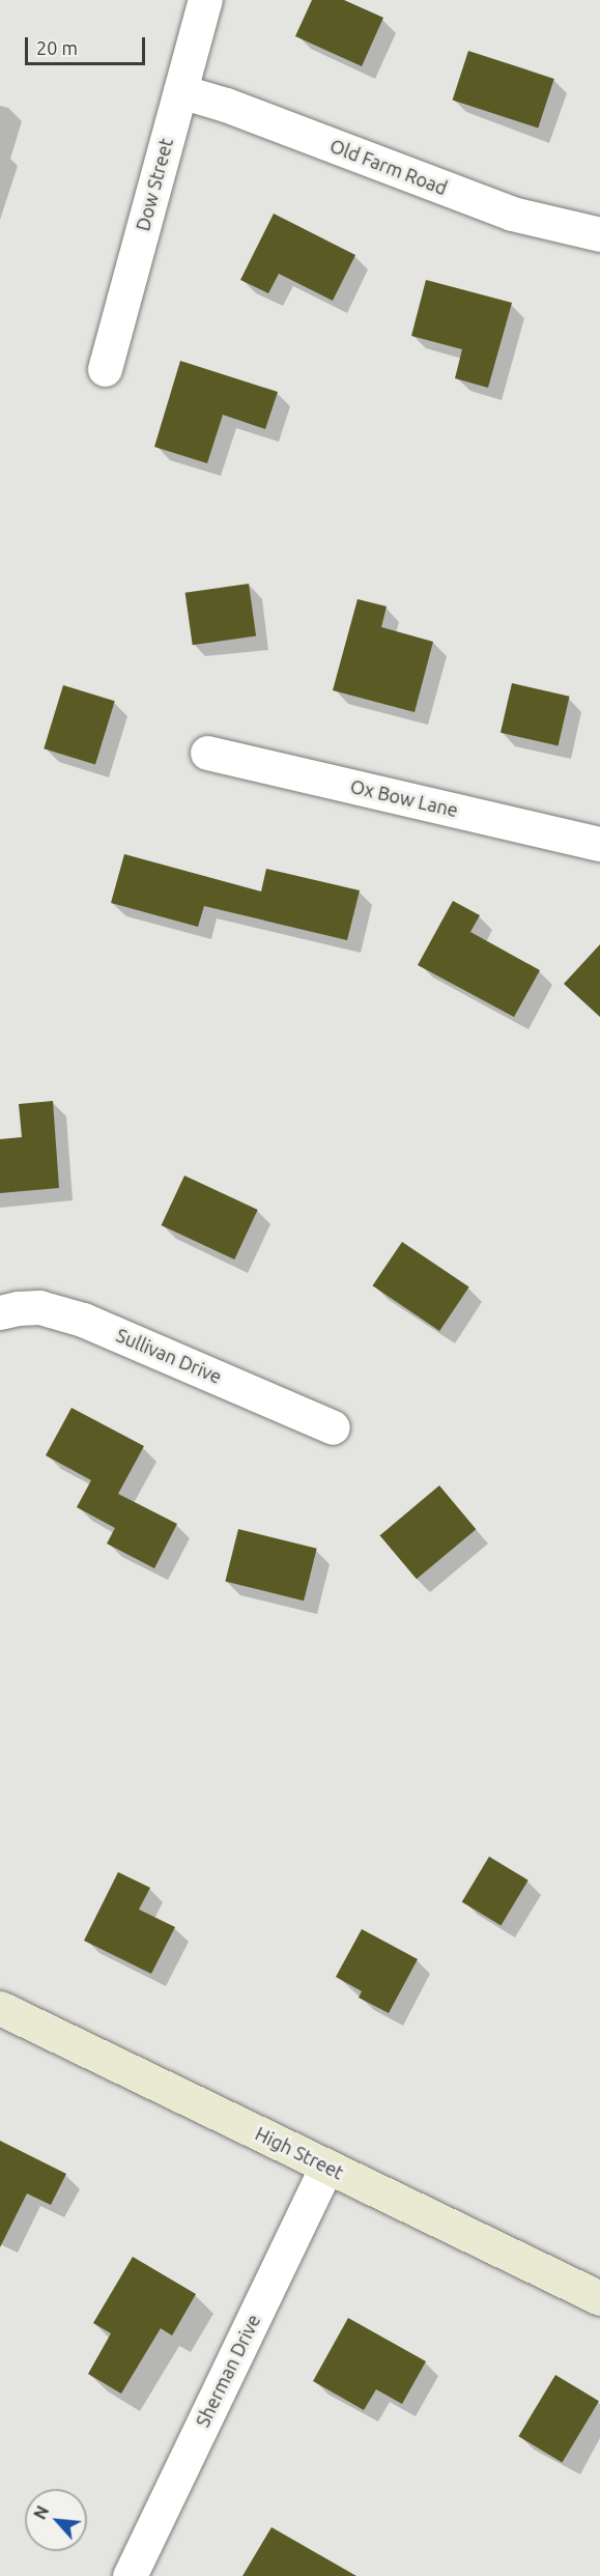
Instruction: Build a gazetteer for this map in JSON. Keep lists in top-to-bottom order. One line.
{"streets":{"main road":["High Street"],"street":["Old Farm Road","Dow Street","Ox Bow Lane","Sullivan Drive","Sherman Drive"]},"crossings":[["Old Farm Road","Dow Street"],["High Street","Sherman Drive"]],"scale_bar":"20 m","north":"top left"}
